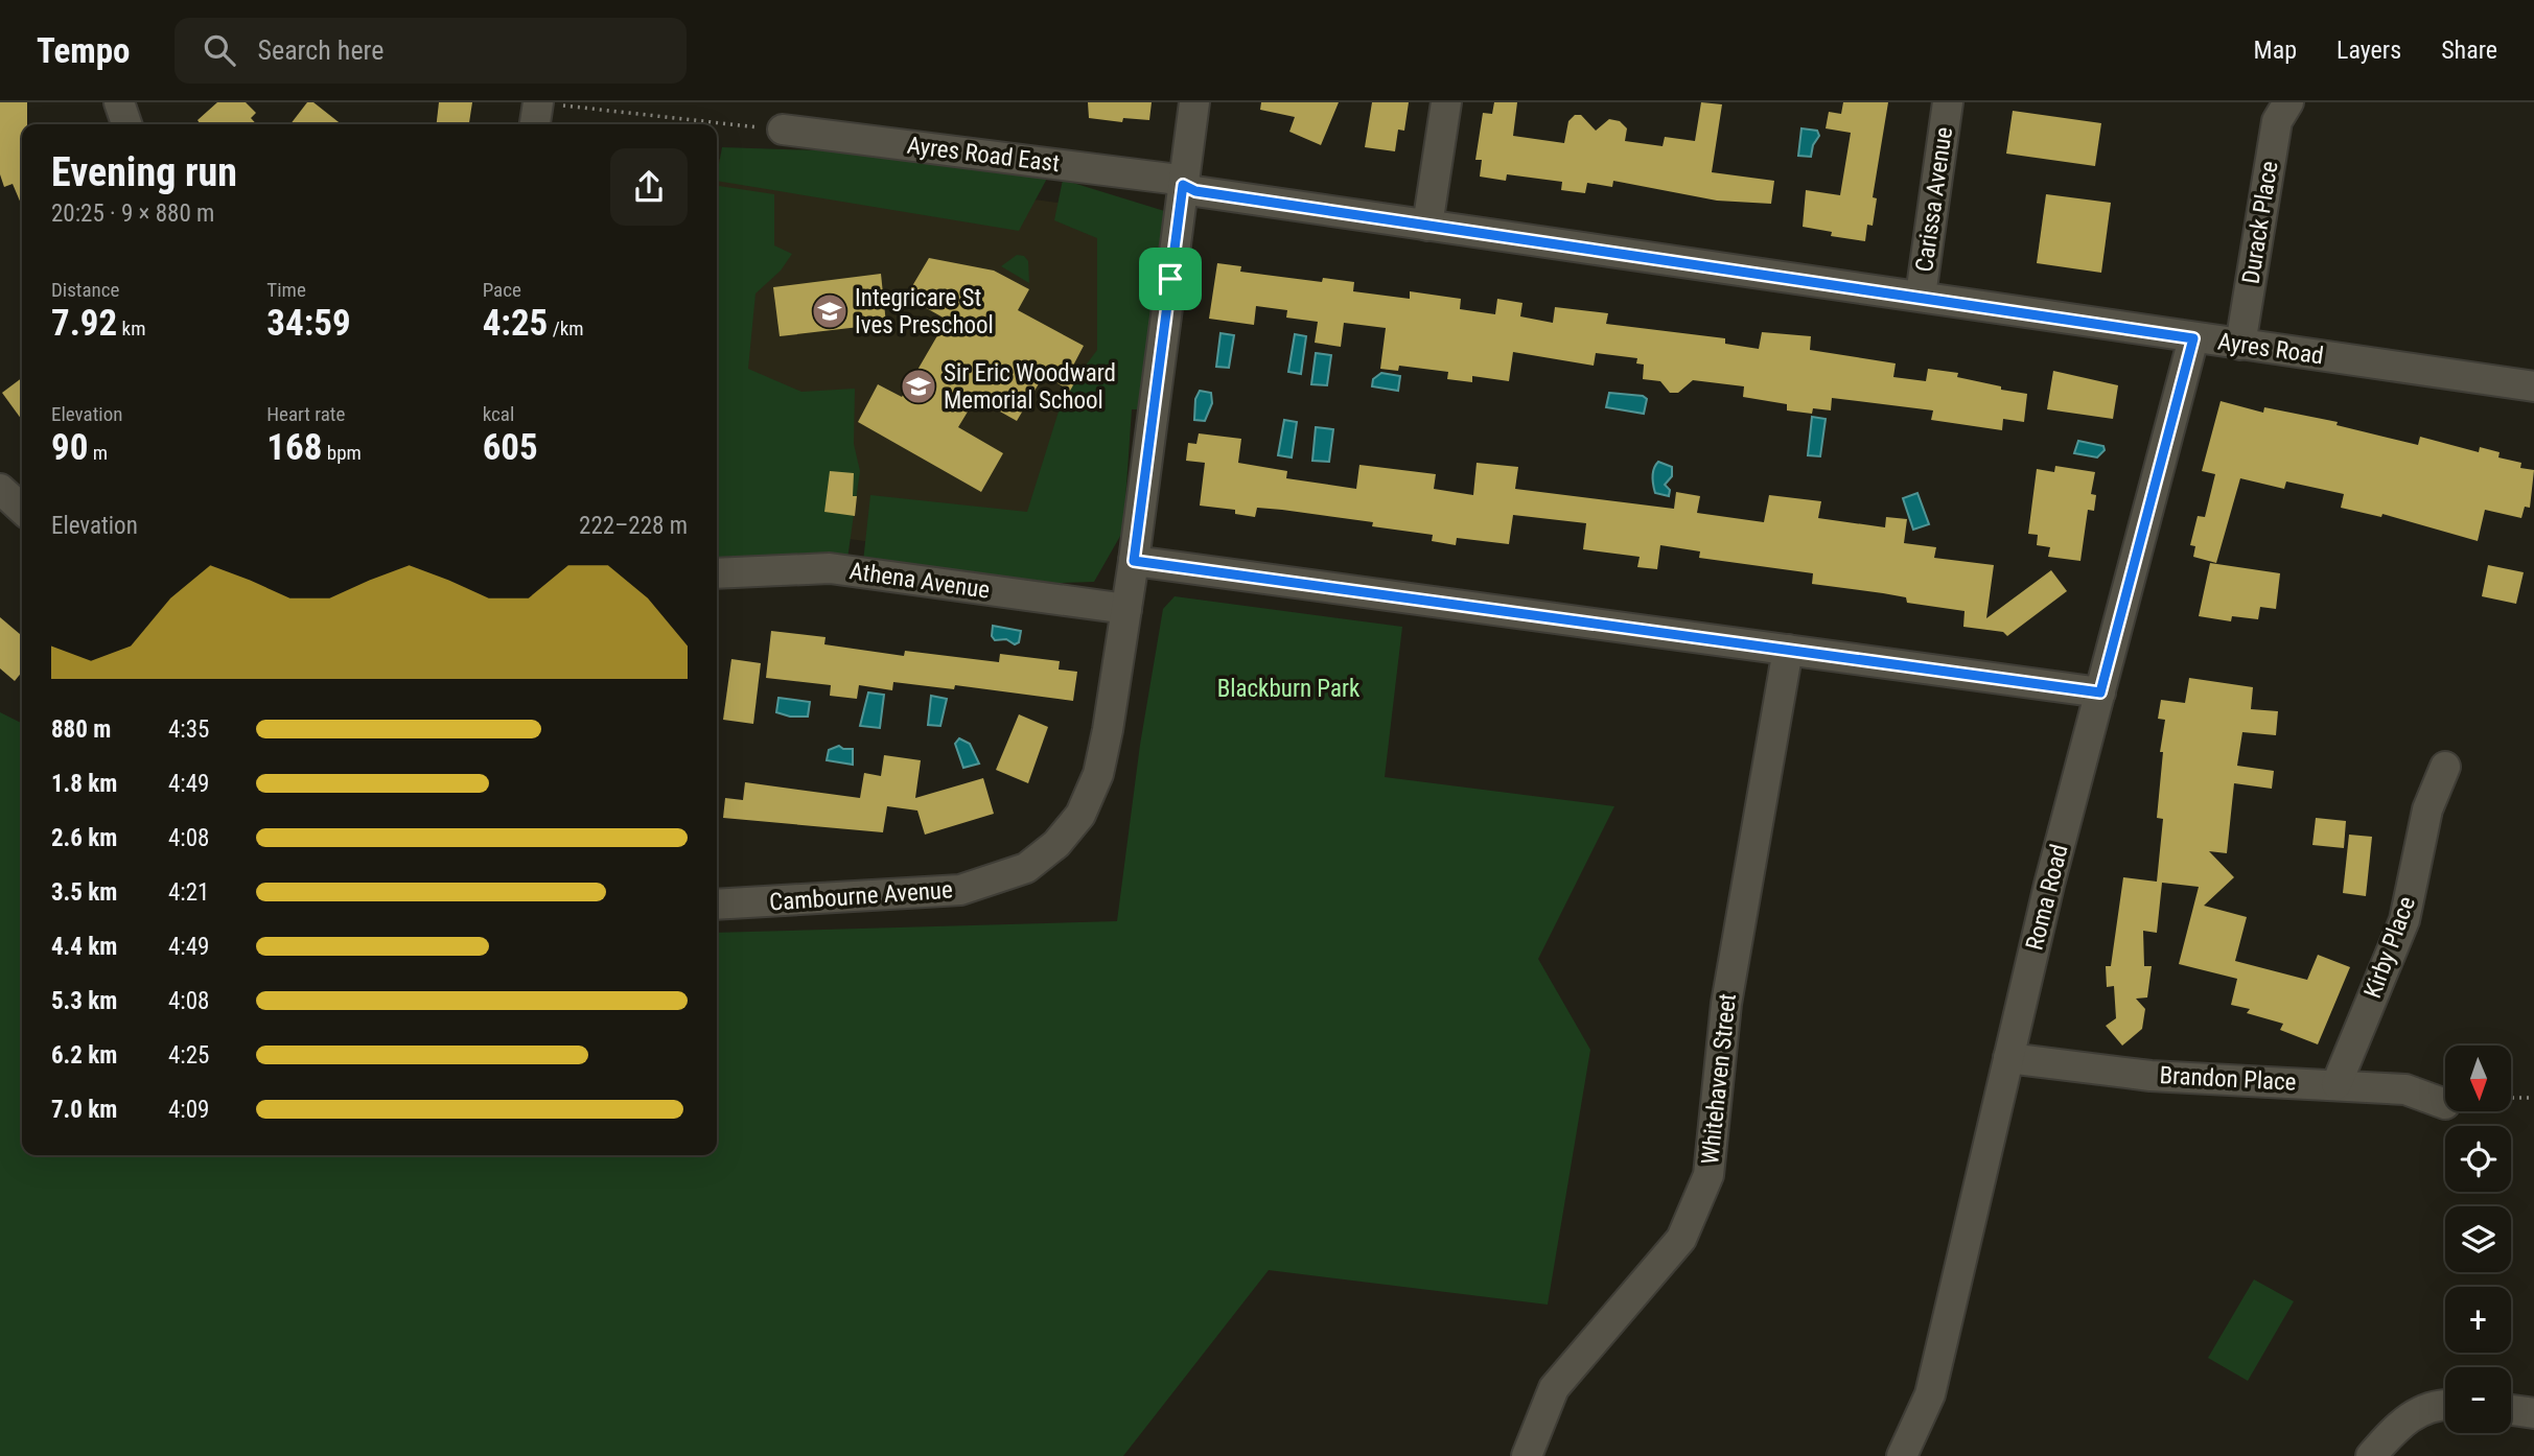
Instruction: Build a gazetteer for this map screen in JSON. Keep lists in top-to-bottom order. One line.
{"streets":{"street":["Ayres Road East","Carissa Avenue","Durack Place","Ayres Road","Athena Avenue","Cambourne Avenue","Roma Road","Kirby Place","Whitehaven Street","Brandon Place"]},"crossings":[["Ayres Road East","Ayres Road"],["Ayres Road East","Cambourne Avenue"],["Carissa Avenue","Ayres Road"],["Durack Place","Ayres Road"],["Ayres Road","Cambourne Avenue"],["Ayres Road","Roma Road"],["Athena Avenue","Cambourne Avenue"],["Roma Road","Brandon Place"],["Kirby Place","Brandon Place"]],"parks":["Blackburn Park"],"places":{"school or university":["Integricare St Ives Preschool","Sir Eric Woodward Memorial School"]},"north":"bottom","page":{"header":"Tempo","search":"Search here","nav":["Map","Layers","Share"],"heading":["Evening run","20:25 · 9 × 880 m"],"stats":[["Distance","7.92 km"],["Time","34:59"],["Pace","4:25 /km"],["Elevation","90 m"],["Heart rate","168 bpm"],["kcal","605"]],"chart":["Elevation","222–228 m"],"list":[{"name":"880 m","note":"4:35"},{"name":"1.8 km","note":"4:49"},{"name":"2.6 km","note":"4:08"},{"name":"3.5 km","note":"4:21"},{"name":"4.4 km","note":"4:49"},{"name":"5.3 km","note":"4:08"},{"name":"6.2 km","note":"4:25"},{"name":"7.0 km","note":"4:09"}],"map_buttons":["+","−"]}}
